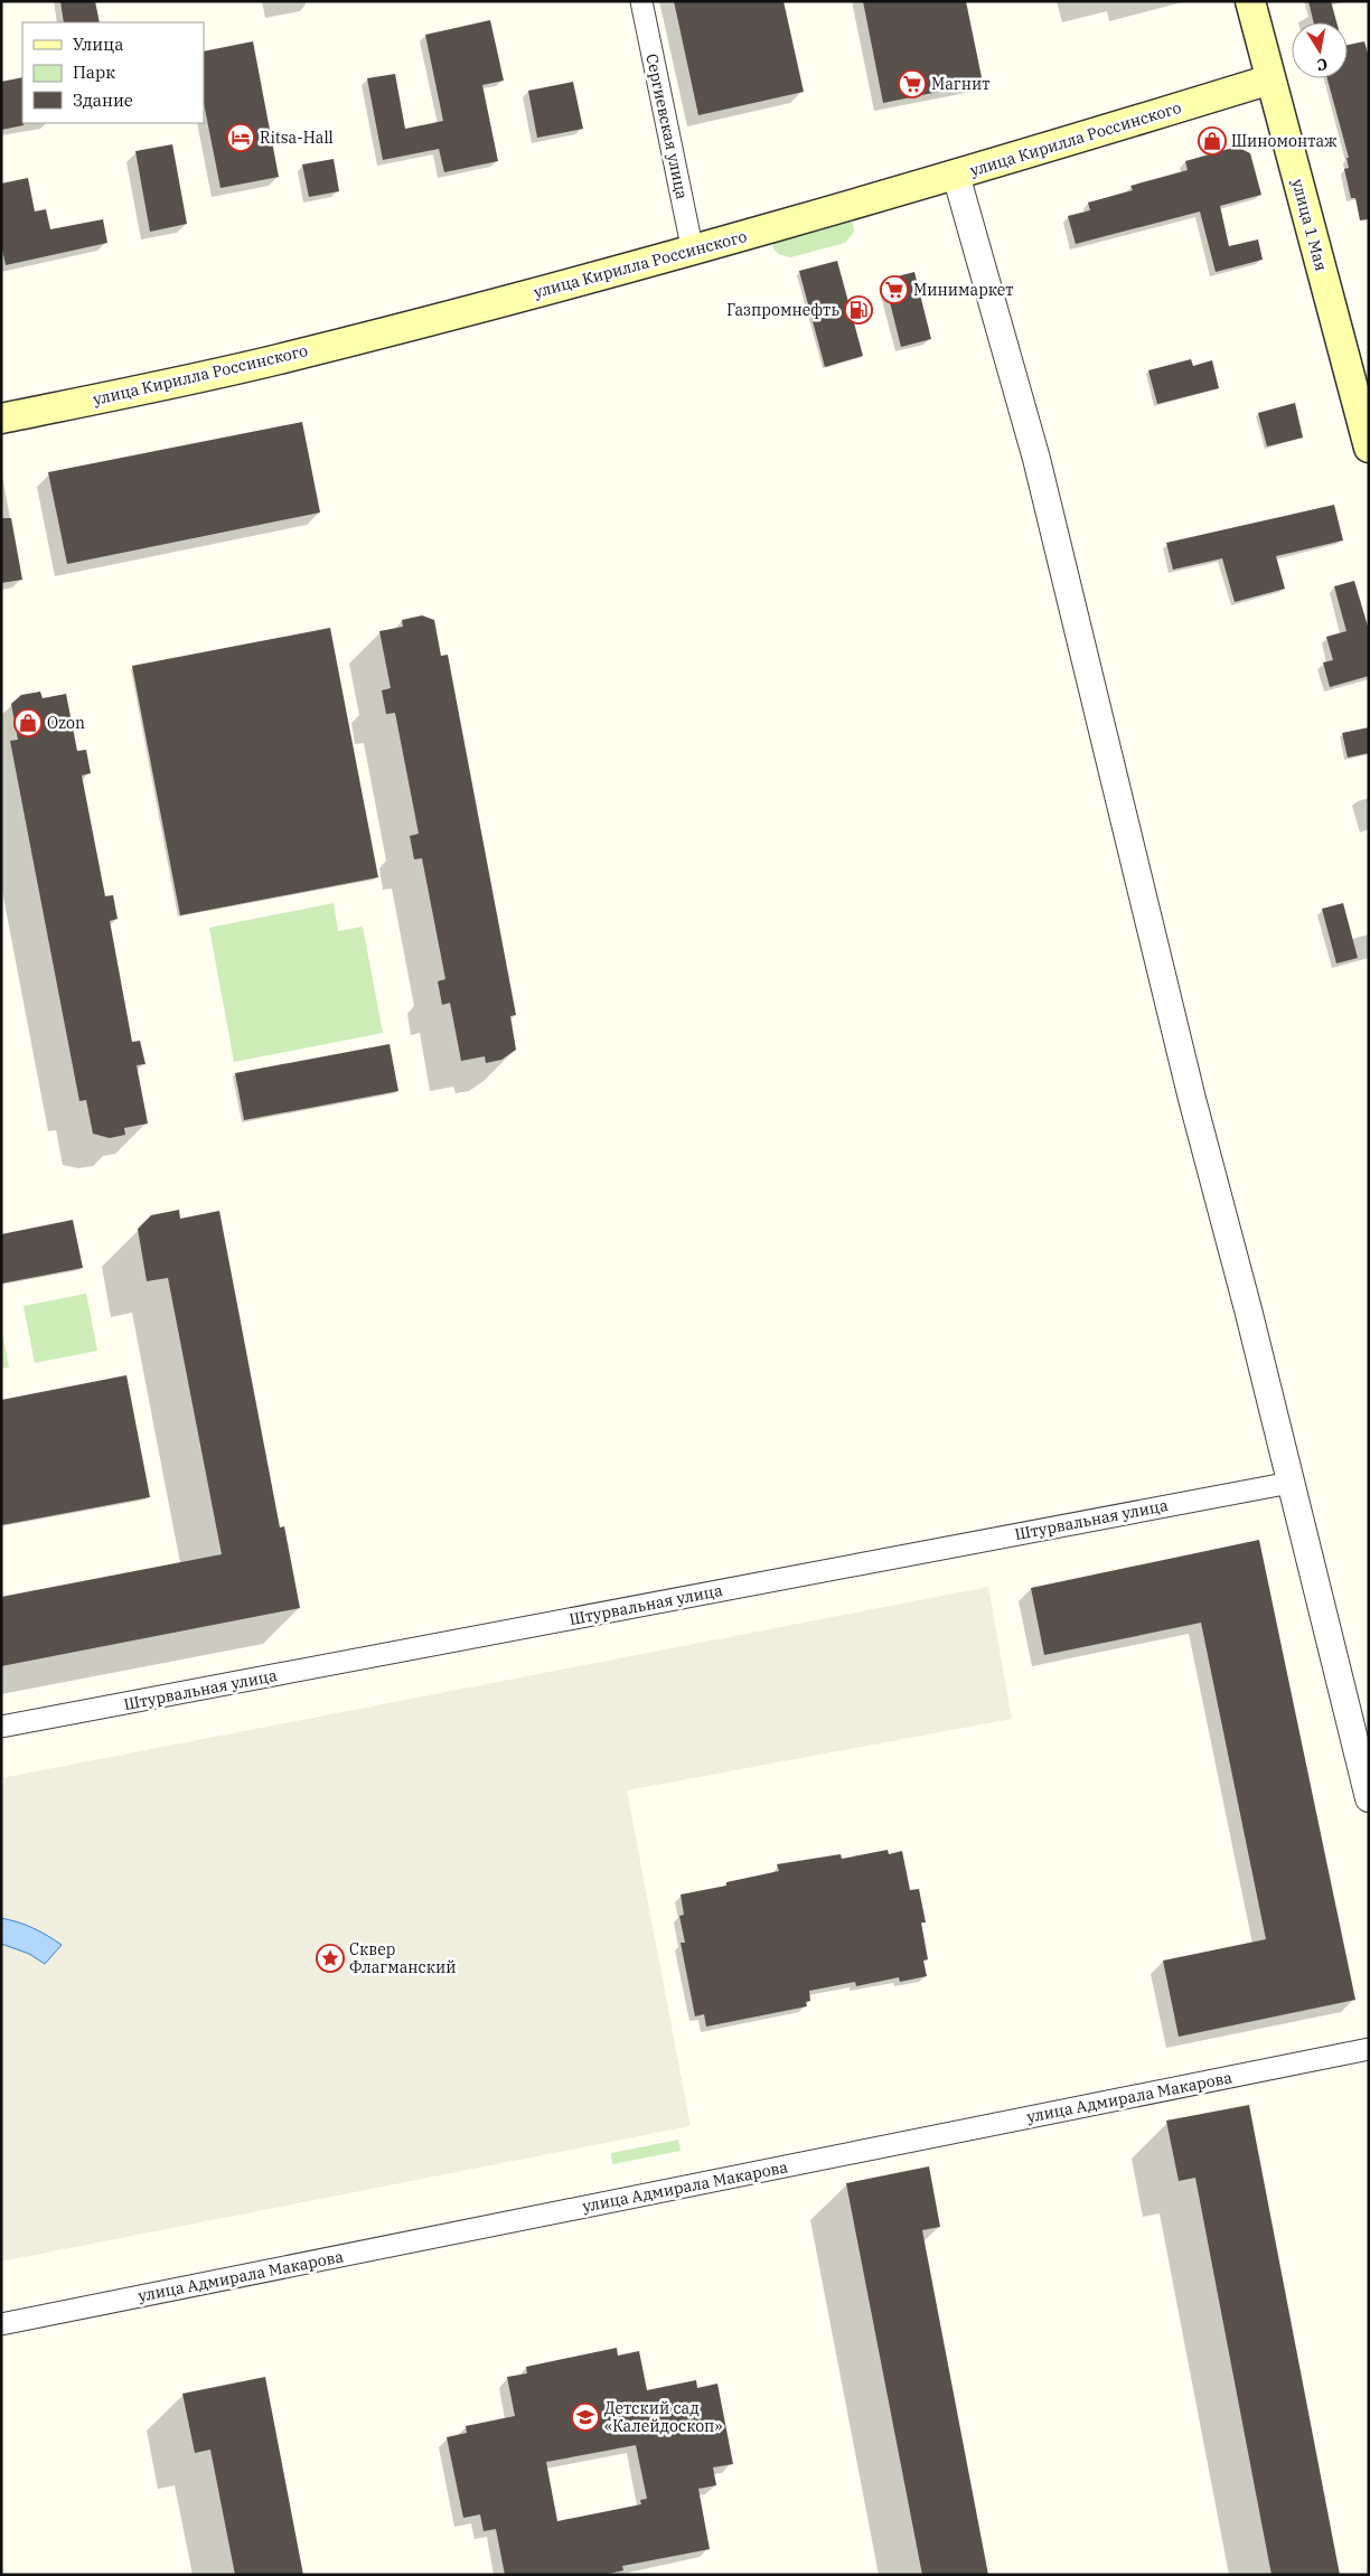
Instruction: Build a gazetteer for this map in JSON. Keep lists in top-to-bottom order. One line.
{"streets":{"main road":["улица Кирилла Россинского","улица 1 Мая"],"street":["Сергиевская улица","Штурвальная улица","улица Адмирала Макарова"]},"crossings":[["Сергиевская улица","улица Кирилла Россинского"],["улица Кирилла Россинского","улица 1 Мая"]],"places":{"supermarket":["Магнит","Минимаркет"],"hotel":["Ritsa-Hall"],"shop":["Шиномонтаж","Ozon"],"fuel station":["Газпромнефть"],"place":["Сквер Флагманский"],"school or university":["Детский сад «Калейдоскоп»"]},"legend":["Улица","Парк","Здание"],"north":"bottom"}
